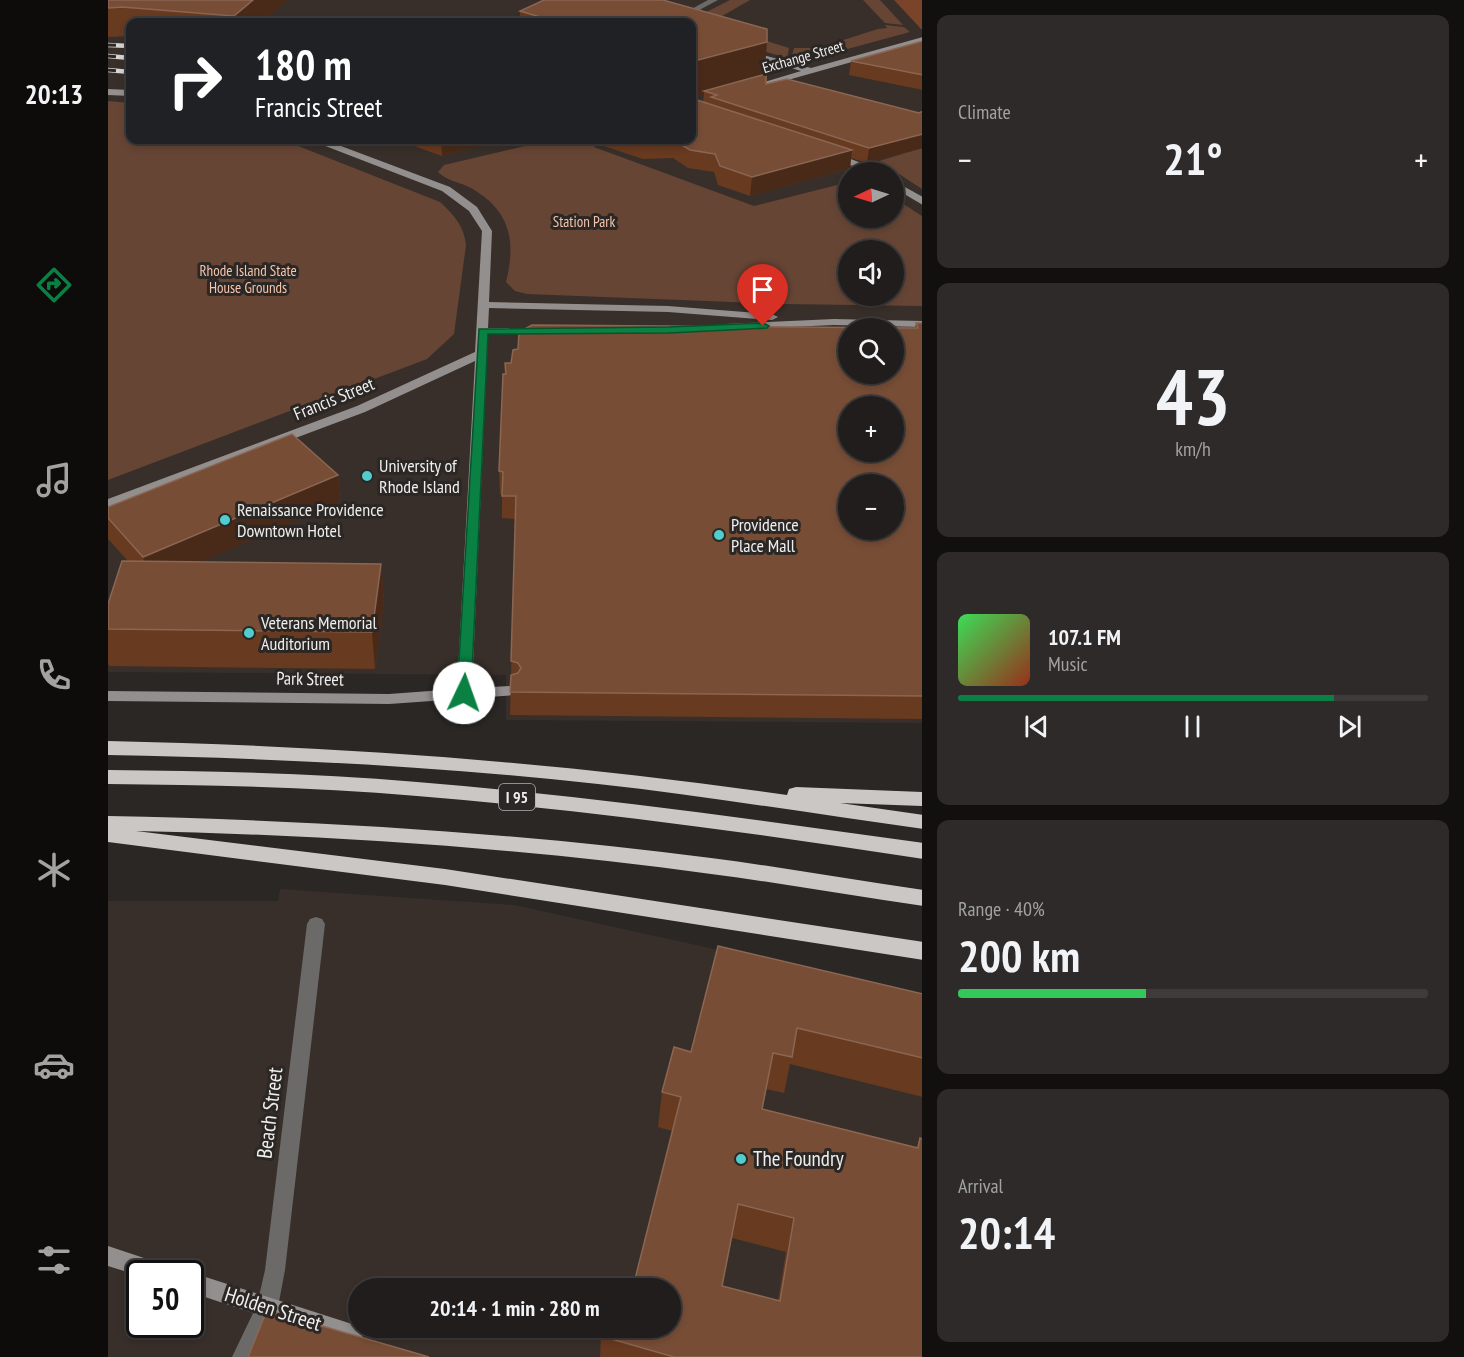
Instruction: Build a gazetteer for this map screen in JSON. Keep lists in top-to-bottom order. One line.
{"streets":{"highway":["I 95"],"main road":["Exchange Street","Francis Street","Park Street","Holden Street"],"street":["Beach Street"]},"crossings":[["Beach Street","Holden Street"]],"parks":["Station Park","Rhode Island State House Grounds"],"places":["University of Rhode Island","Renaissance Providence Downtown Hotel","Providence Place Mall","Veterans Memorial Auditorium","The Foundry"],"north":"left","page":{"tabs":"20:13","tile":["Climate",["43","km/h"],["Range · 40%","200 km"],["Arrival","20:14"]],"turn":["180 m","Francis Street"],"heat":["−","21°","+"],"map_buttons":["+","−"],"song":["107.1 FM","Music"],"limit":"50","trip":"20:14 · 1 min · 280 m"}}
